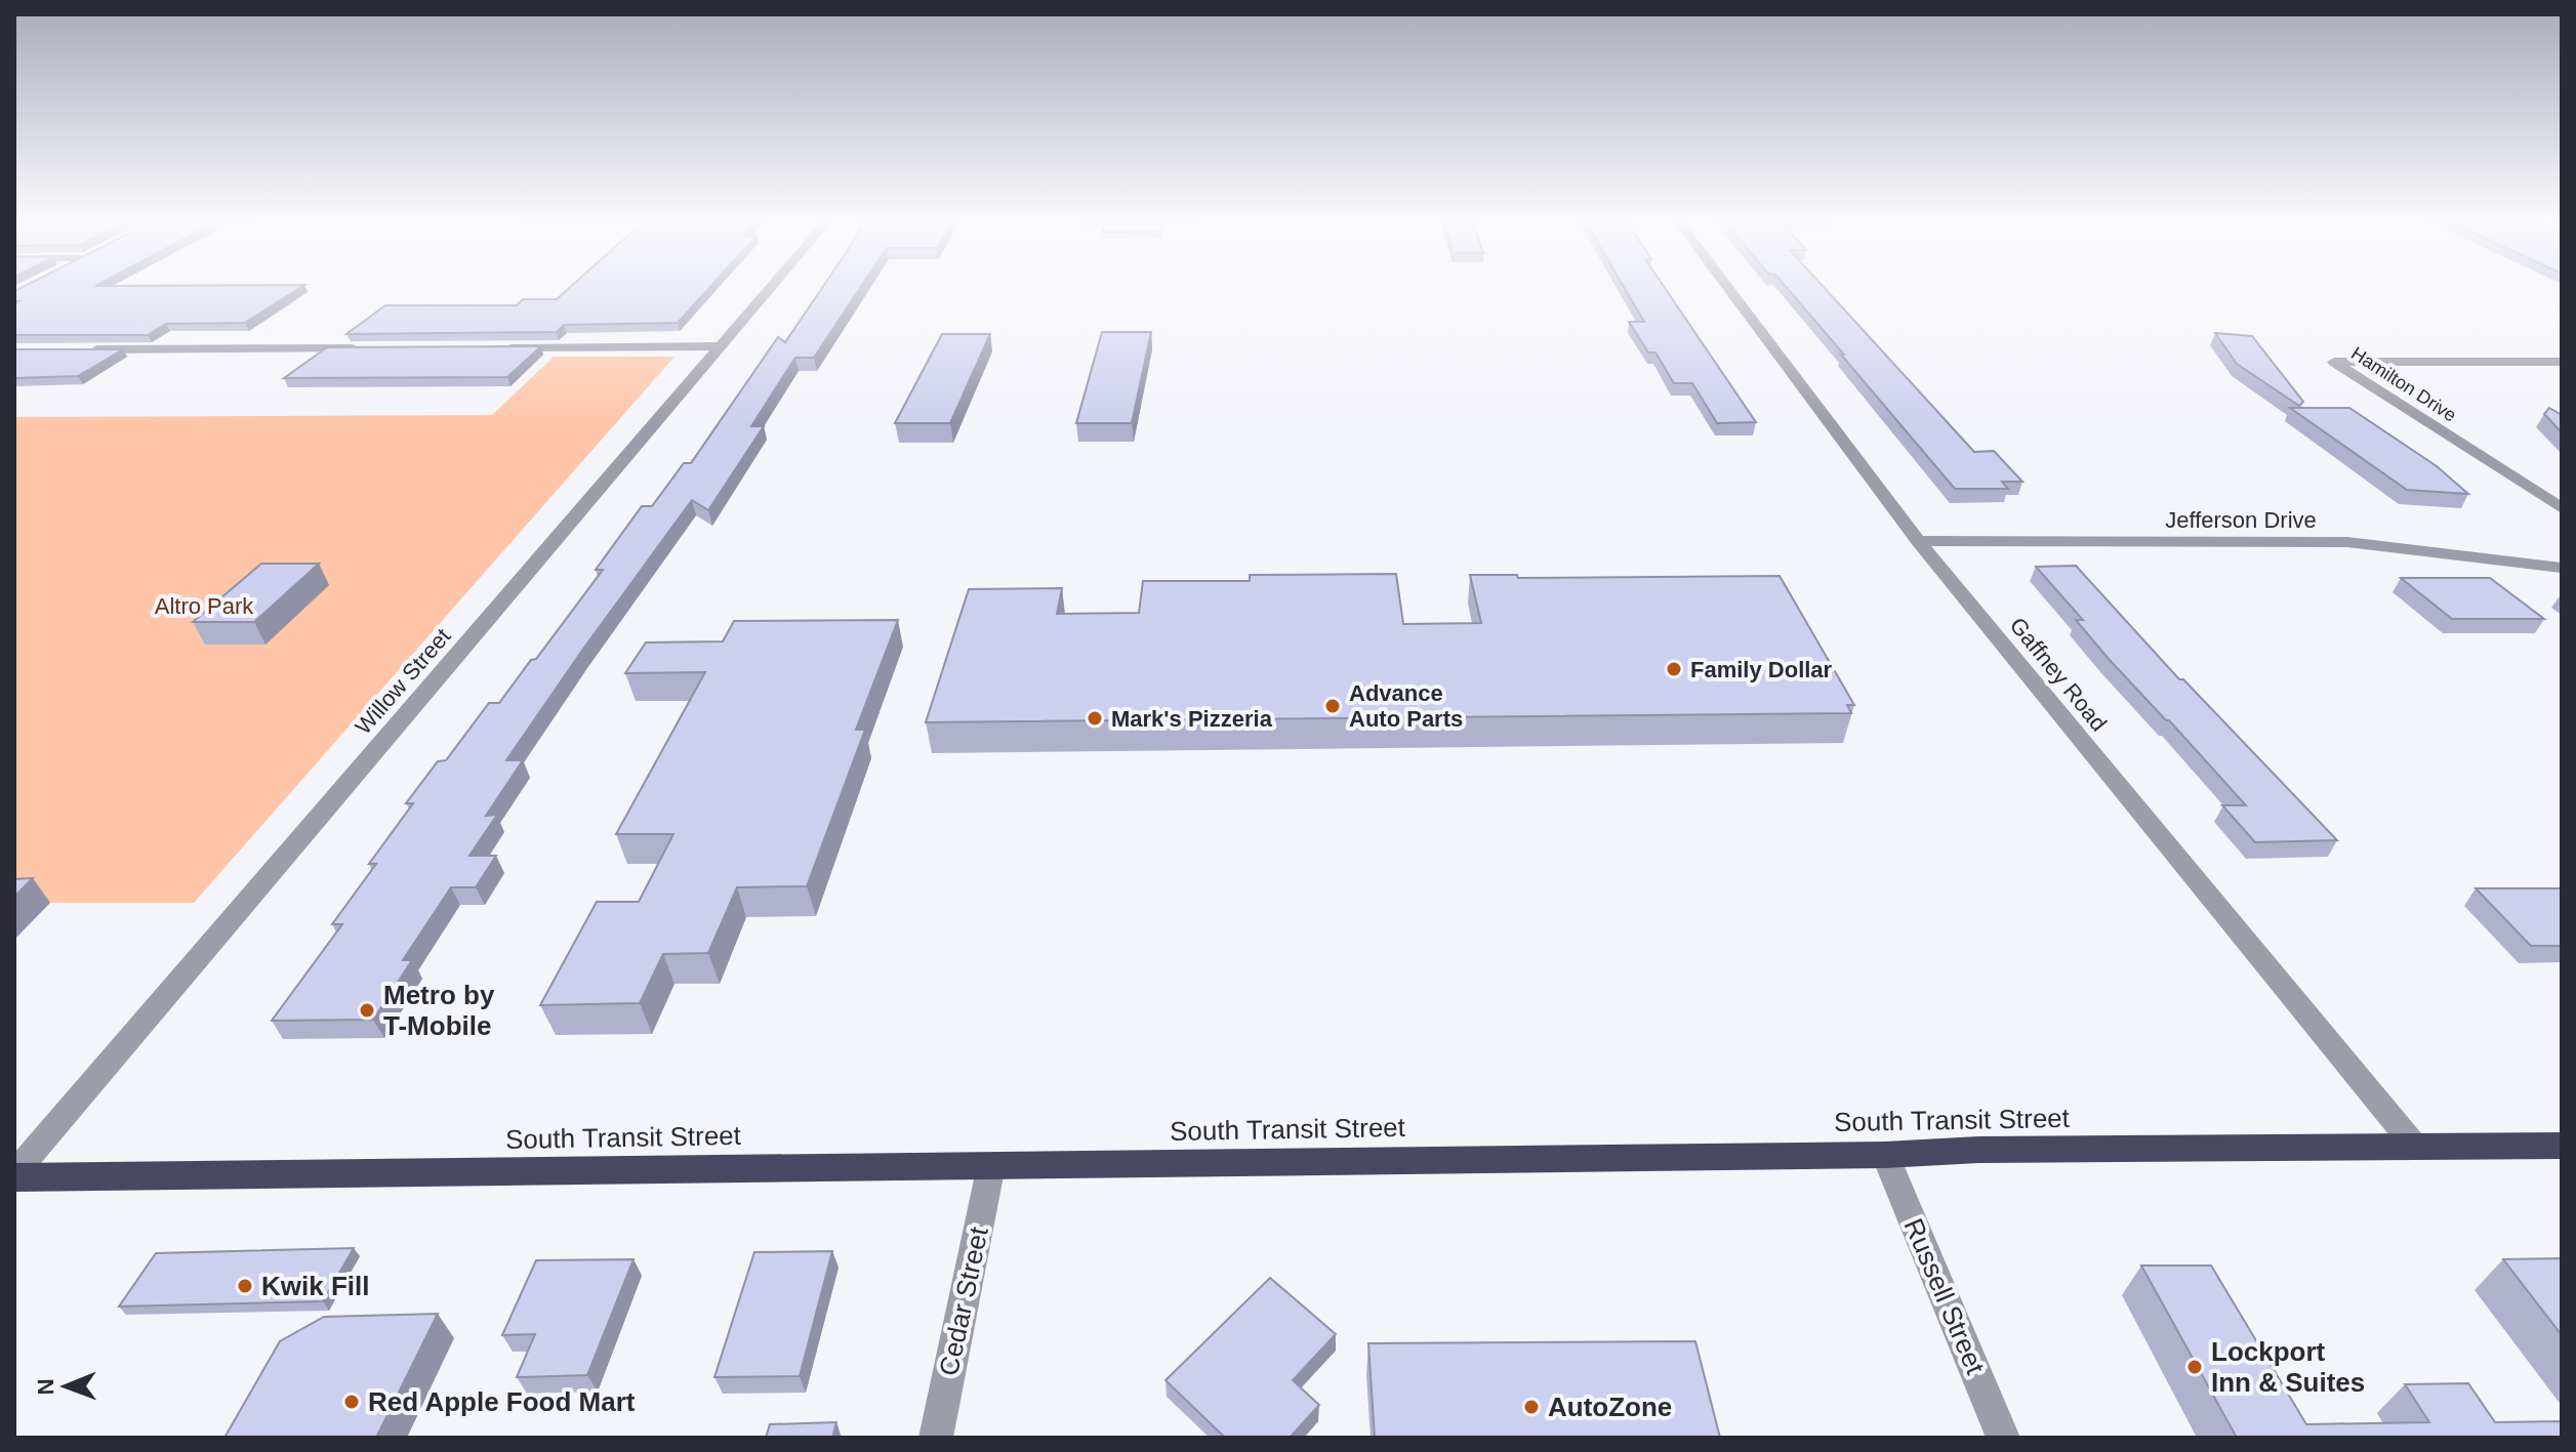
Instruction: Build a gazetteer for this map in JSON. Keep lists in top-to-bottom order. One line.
{"streets":{"highway":["South Transit Street"],"street":["Hamilton Drive","Jefferson Drive","Gaffney Road","Willow Street","Russell Street","Cedar Street"]},"crossings":[["Jefferson Drive","Gaffney Road"],["Gaffney Road","South Transit Street"],["Willow Street","South Transit Street"],["South Transit Street","Russell Street"],["South Transit Street","Cedar Street"]],"parks":["Altro Park"],"places":["Family Dollar","Advance Auto Parts","Mark's Pizzeria","Metro by T-Mobile","Kwik Fill","Lockport Inn & Suites","Red Apple Food Mart","AutoZone"],"north":"left"}
